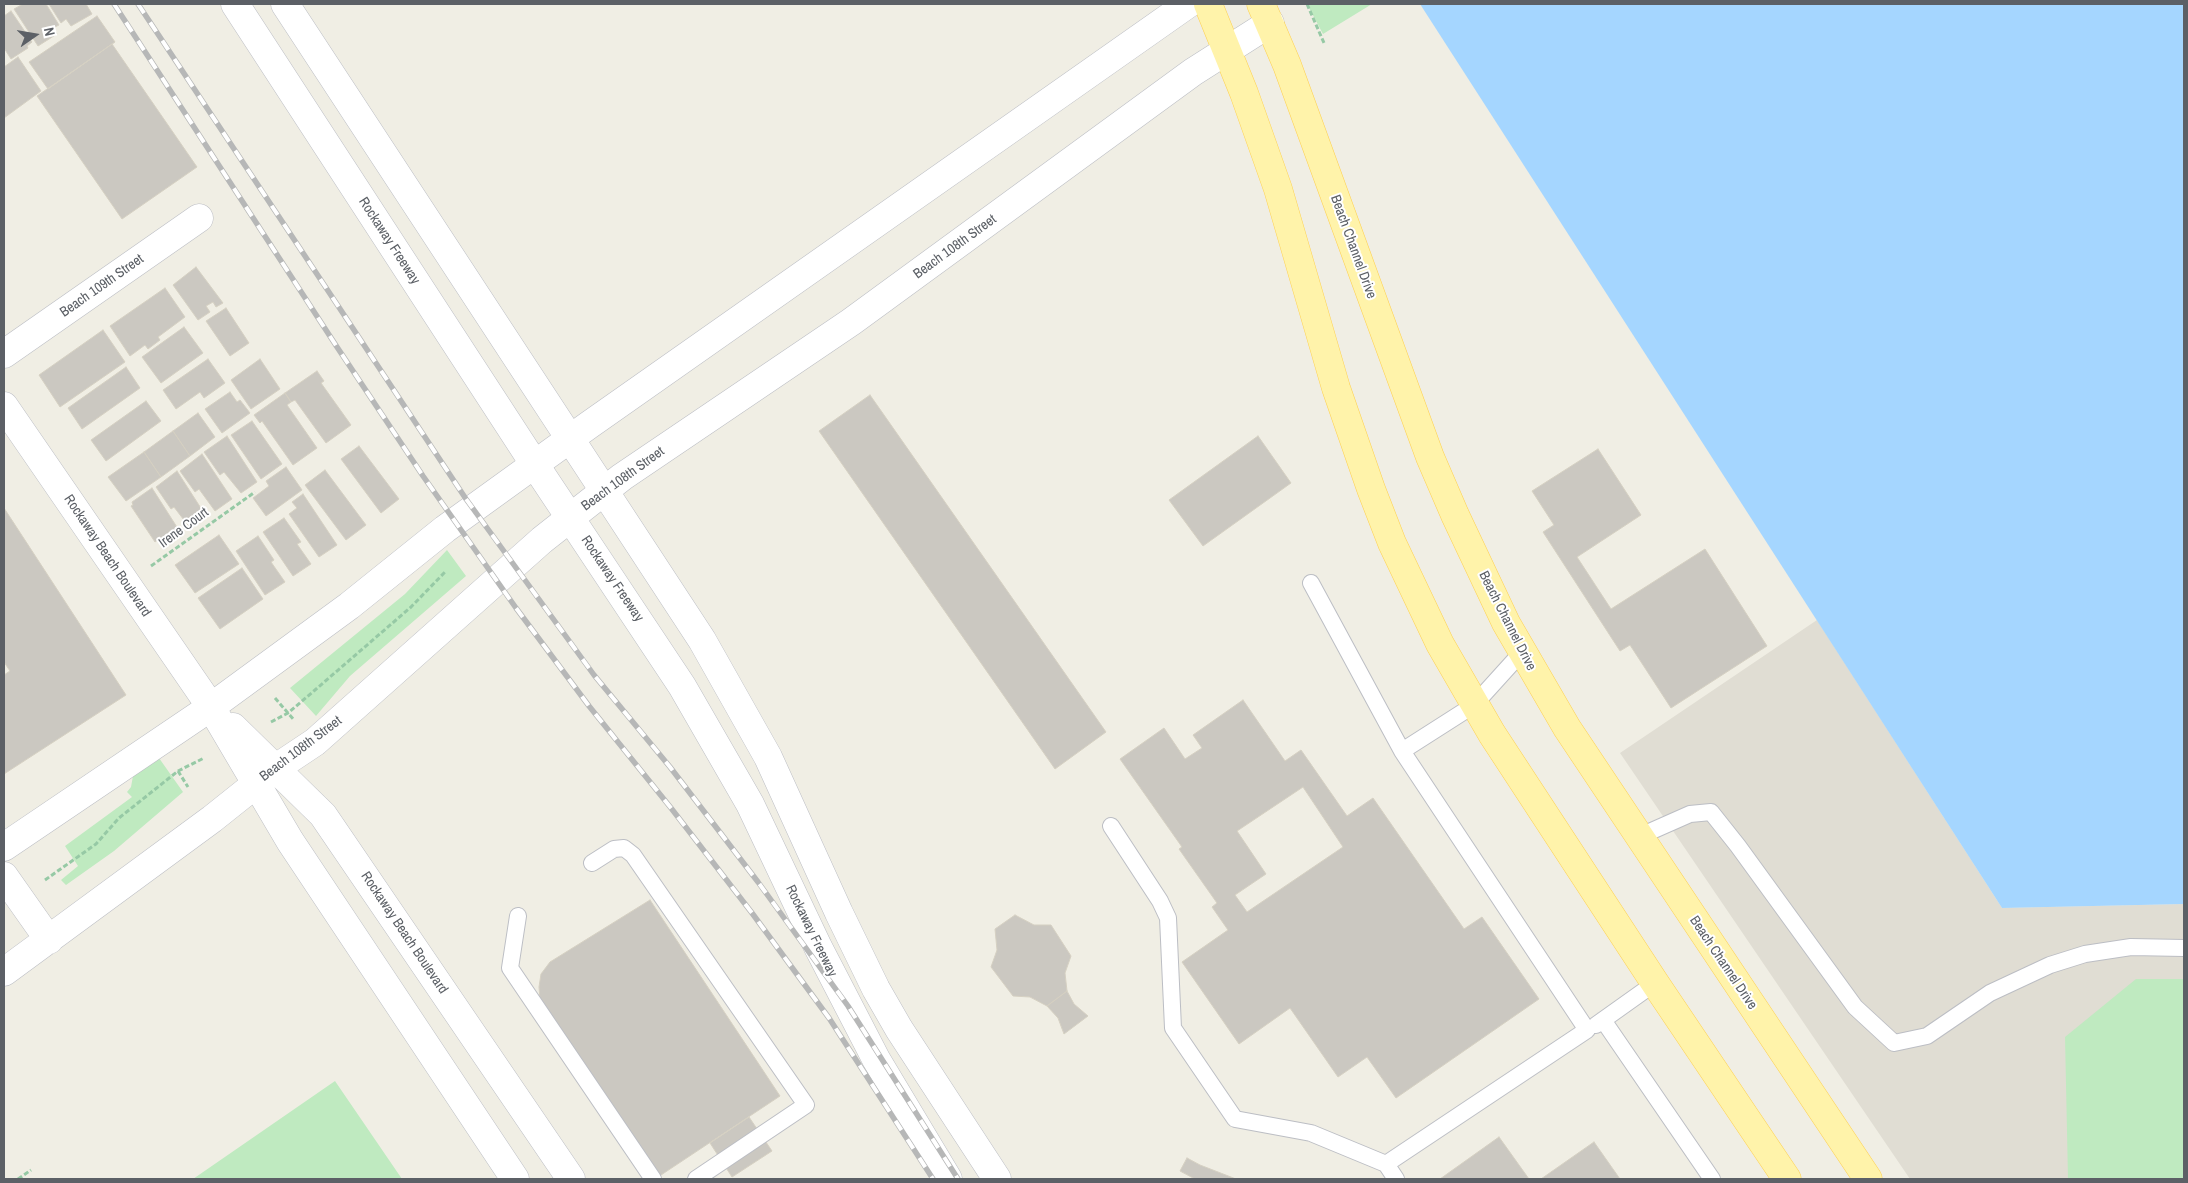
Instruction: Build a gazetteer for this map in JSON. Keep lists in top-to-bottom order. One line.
{"streets":{"main road":["Beach Channel Drive"],"street":["Rockaway Freeway","Beach 108th Street","Beach 109th Street","Rockaway Beach Boulevard"],"path":["Irene Court"]},"crossings":[["Rockaway Freeway","Beach 108th Street"],["Beach 108th Street","Beach Channel Drive"],["Beach 108th Street","Rockaway Beach Boulevard"],["Irene Court","Rockaway Beach Boulevard"]],"north":"right"}
